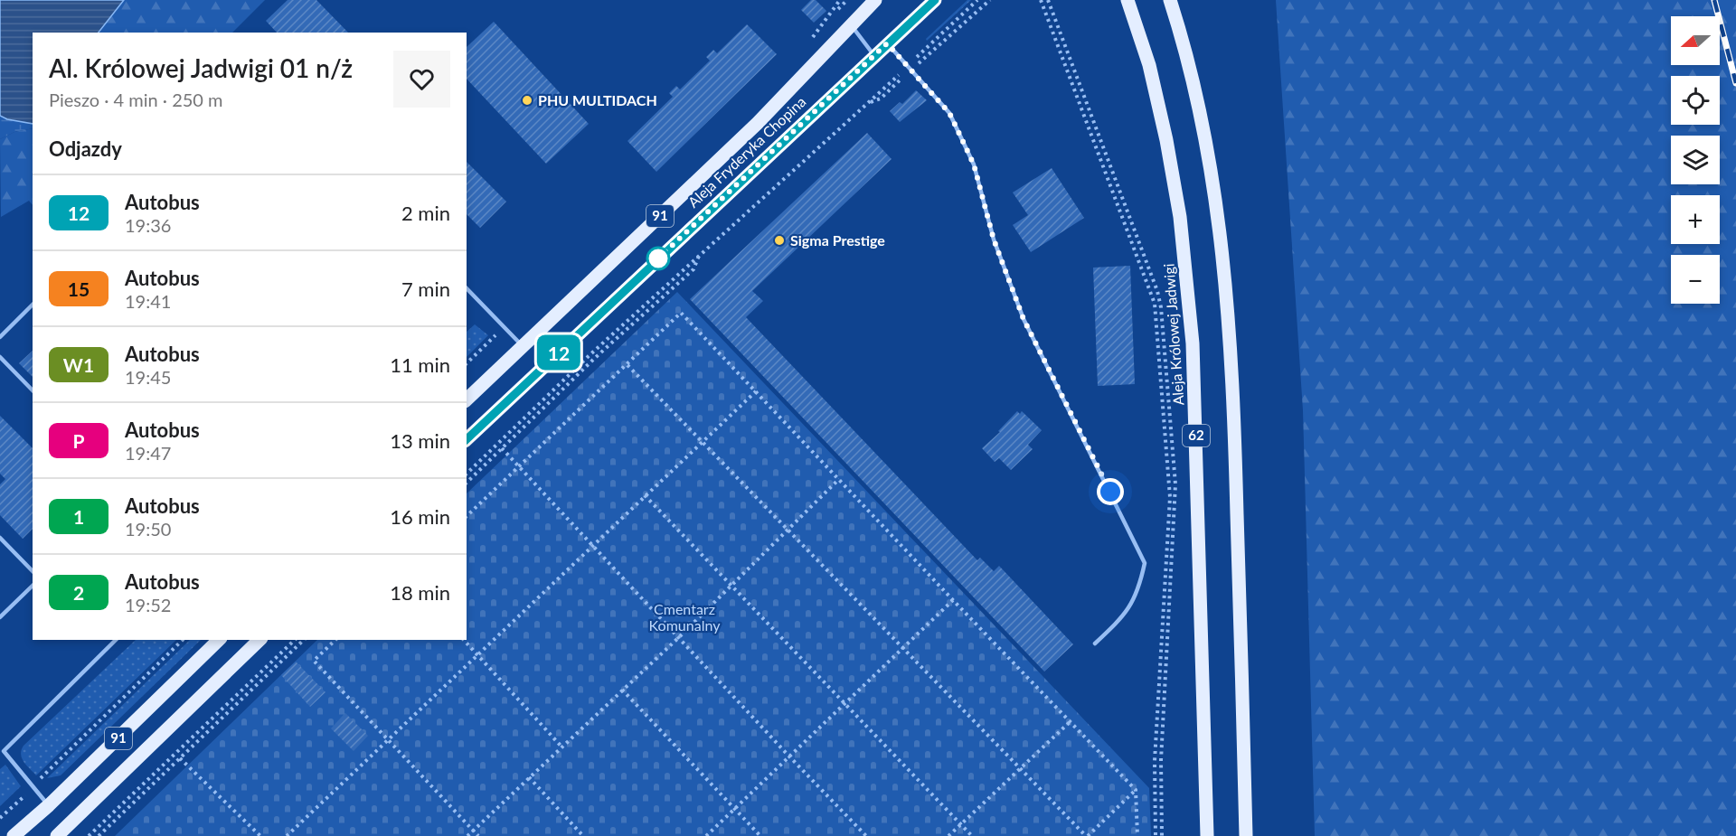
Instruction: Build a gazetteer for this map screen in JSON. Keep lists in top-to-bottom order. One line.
{"streets":{"main road":["Aleja Fryderyka Chopina","91","Aleja Królowej Jadwigi","62"]},"parks":["Cmentarz Komunalny"],"places":["PHU MULTIDACH","Sigma Prestige"],"lines":["bus line 12"],"north":"left","page":{"on_map":"12","map_buttons":["+","−"],"heading":[["Al. Królowej Jadwigi 01 n/ż","Pieszo · 4 min · 250 m"],"Odjazdy"],"list":[{"mark":"12","name":"Autobus","note":"19:36","value":"2 min"},{"mark":"15","name":"Autobus","note":"19:41","value":"7 min"},{"mark":"W1","name":"Autobus","note":"19:45","value":"11 min"},{"mark":"P","name":"Autobus","note":"19:47","value":"13 min"},{"mark":"1","name":"Autobus","note":"19:50","value":"16 min"},{"mark":"2","name":"Autobus","note":"19:52","value":"18 min"}]}}
